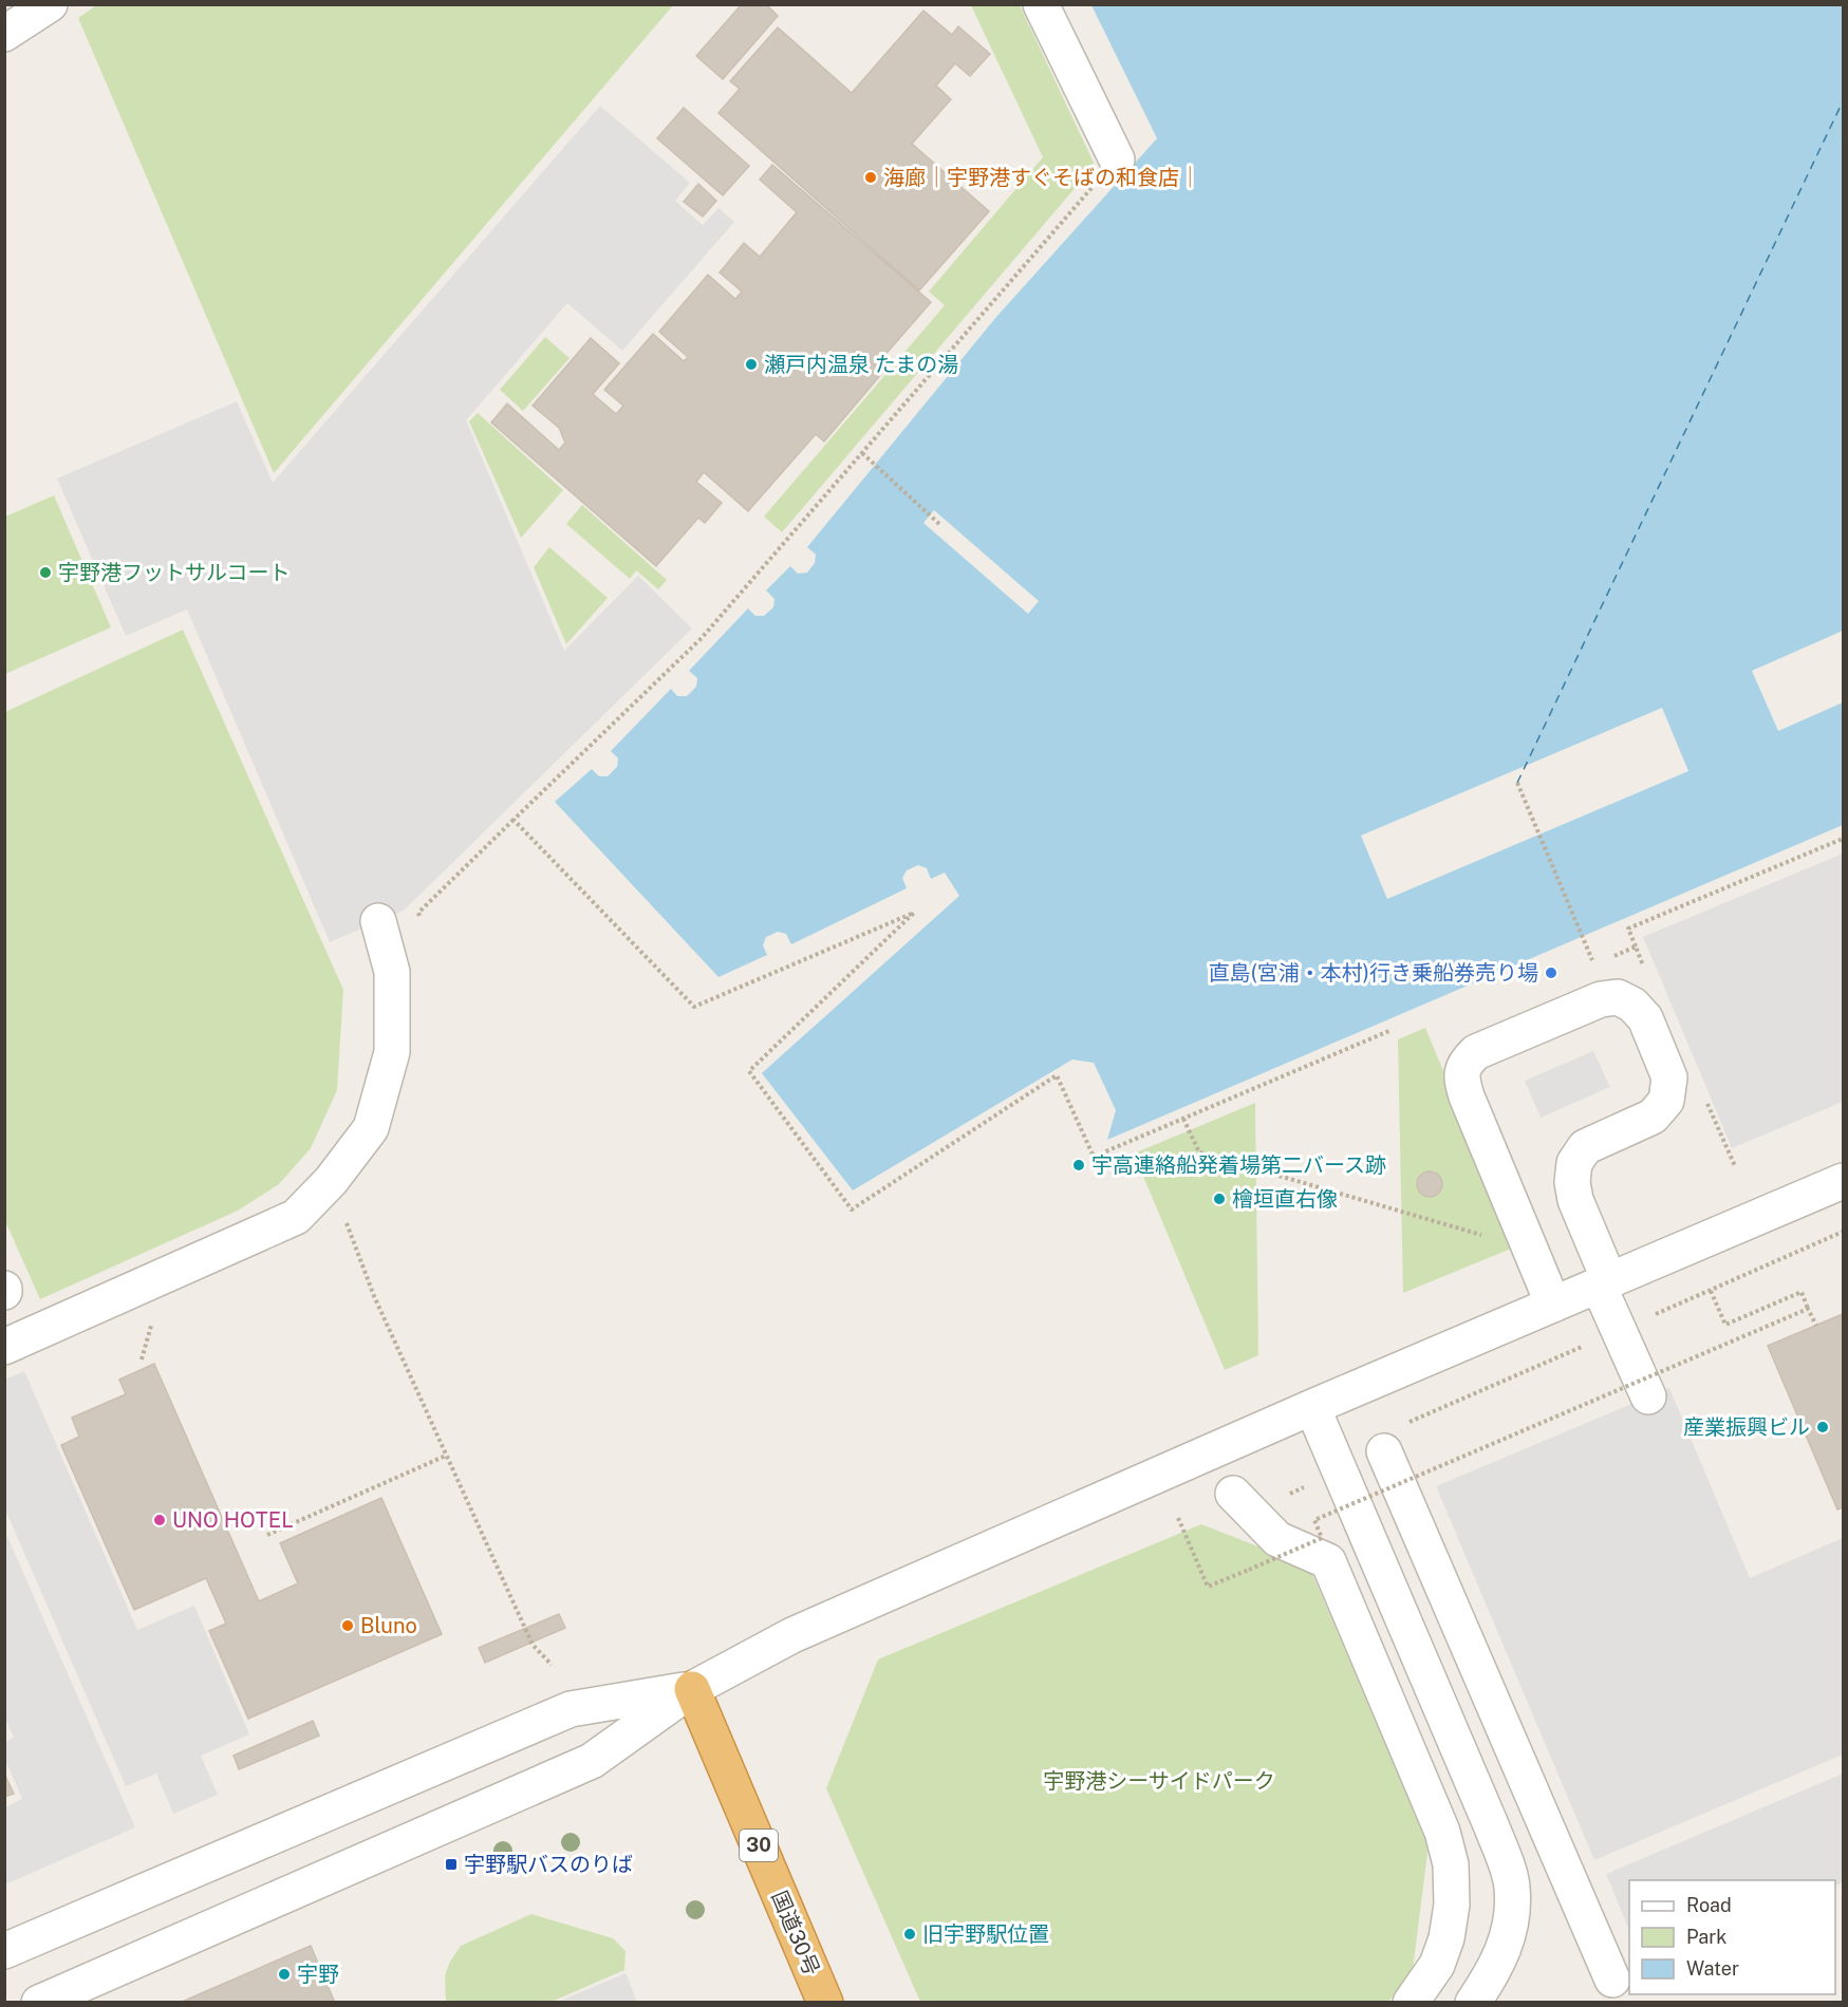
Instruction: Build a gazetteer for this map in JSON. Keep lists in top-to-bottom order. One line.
{"streets":{"highway":["30","国道30号"]},"parks":["宇野港シーサイドパーク"],"places":{"other":["海廊│宇野港すぐそばの和食店│","瀬戸内温泉 たまの湯","宇野港フットサルコート","直島(宮浦・本村)行き乗船券売り場","宇高連絡船発着場第二バース跡","檜垣直右像","産業振興ビル","UNO HOTEL","Bluno","旧宇野駅位置","宇野"],"transit":["宇野駅バスのりば"]},"legend":["Road","Park","Water"]}
